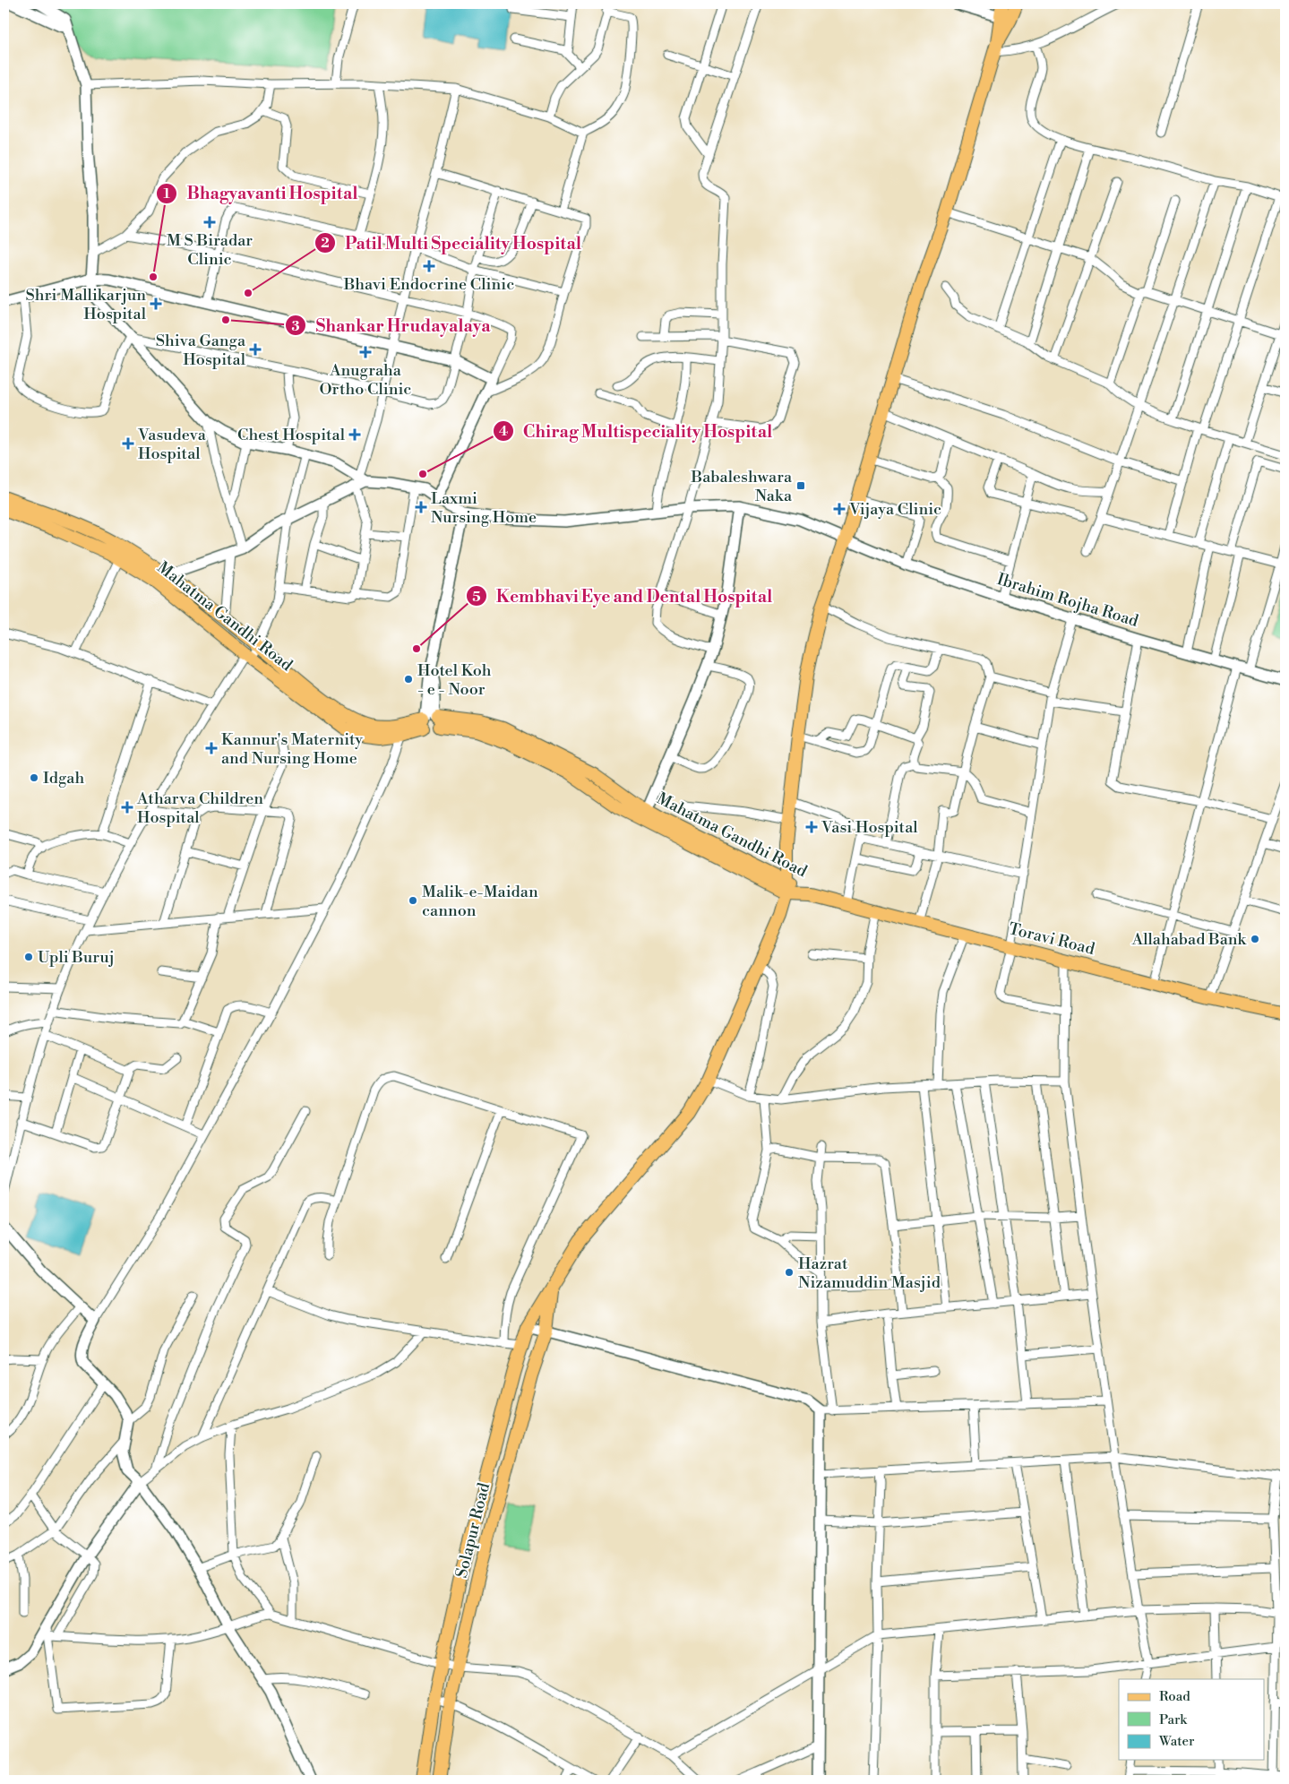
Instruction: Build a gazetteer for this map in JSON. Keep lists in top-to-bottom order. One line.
{"streets":{"main road":["Mahatma Gandhi Road","Toravi Road","Solapur Road"],"street":["Ibrahim Rojha Road"]},"crossings":[["Ibrahim Rojha Road","Solapur Road"],["Mahatma Gandhi Road","Toravi Road"],["Mahatma Gandhi Road","Solapur Road"]],"places":{"health":["M S Biradar Clinic","Bhavi Endocrine Clinic","Shri Mallikarjun Hospital","Shiva Ganga Hospital","Anugraha Ortho Clinic","Chest Hospital","Vasudeva Hospital","Laxmi Nursing Home","Vijaya Clinic","Kannur's Maternity and Nursing Home","Atharva Children Hospital","Vasi Hospital"],"other":["Bhagyavanti Hospital","Patil Multi Speciality Hospital","Shankar Hrudayalaya","Chirag Multispeciality Hospital","Kembhavi Eye and Dental Hospital","Hotel Koh - e - Noor","Idgah","Malik-e-Maidan cannon","Allahabad Bank","Upli Buruj","Hazrat Nizamuddin Masjid"],"transit":["Babaleshwara Naka"]},"legend":["Road","Park","Water"]}
